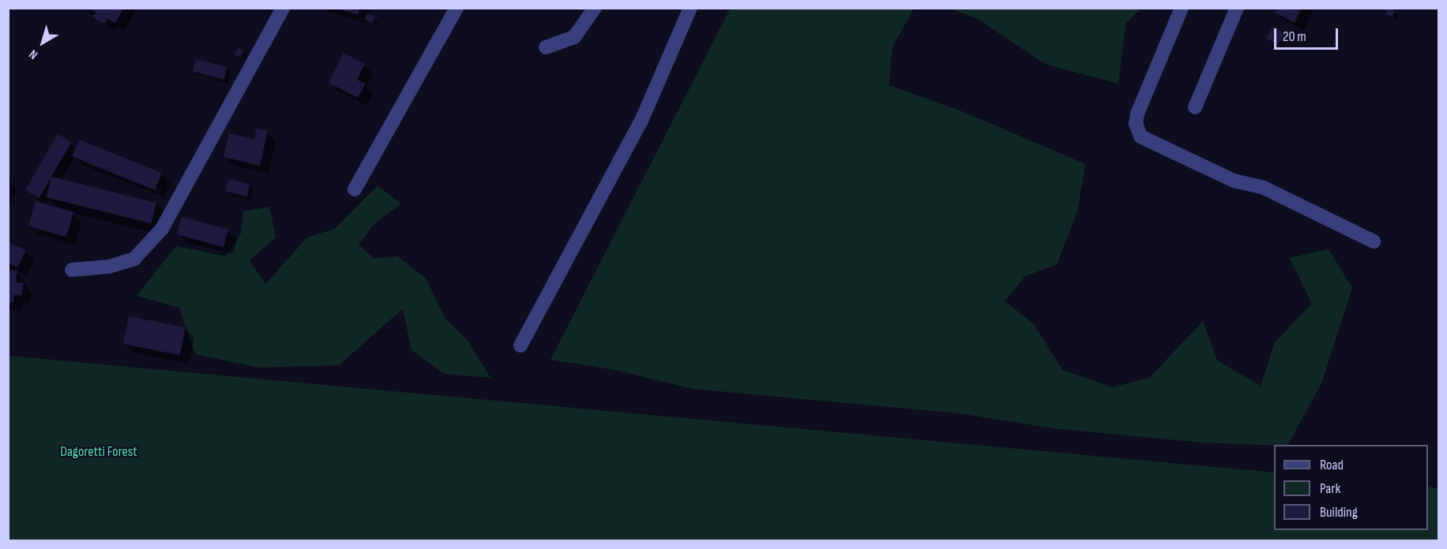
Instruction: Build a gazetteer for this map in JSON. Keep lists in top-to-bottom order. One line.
{"parks":["Dagoretti Forest"],"legend":["Road","Park","Building"],"scale_bar":"20 m","north":"bottom left"}
